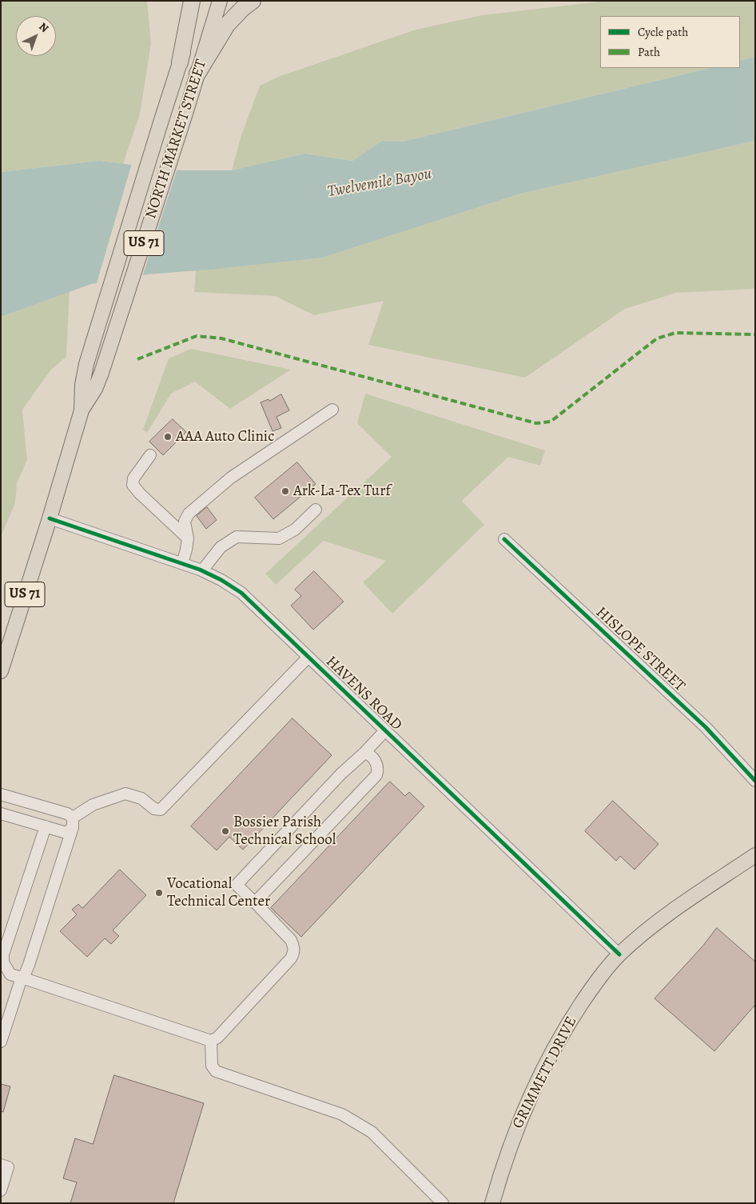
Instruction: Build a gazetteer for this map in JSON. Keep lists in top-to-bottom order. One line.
{"streets":{"main road":["NORTH MARKET STREET","US 71","GRIMMETT DRIVE"],"street":["HISLOPE STREET","HAVENS ROAD"]},"crossings":[["NORTH MARKET STREET","HAVENS ROAD"],["HAVENS ROAD","GRIMMETT DRIVE"]],"water":["Twelvemile Bayou"],"places":["AAA Auto Clinic","Ark-La-Tex Turf","Bossier Parish Technical School","Vocational Technical Center"],"legend":["Cycle path","Path"],"north":"top right"}
